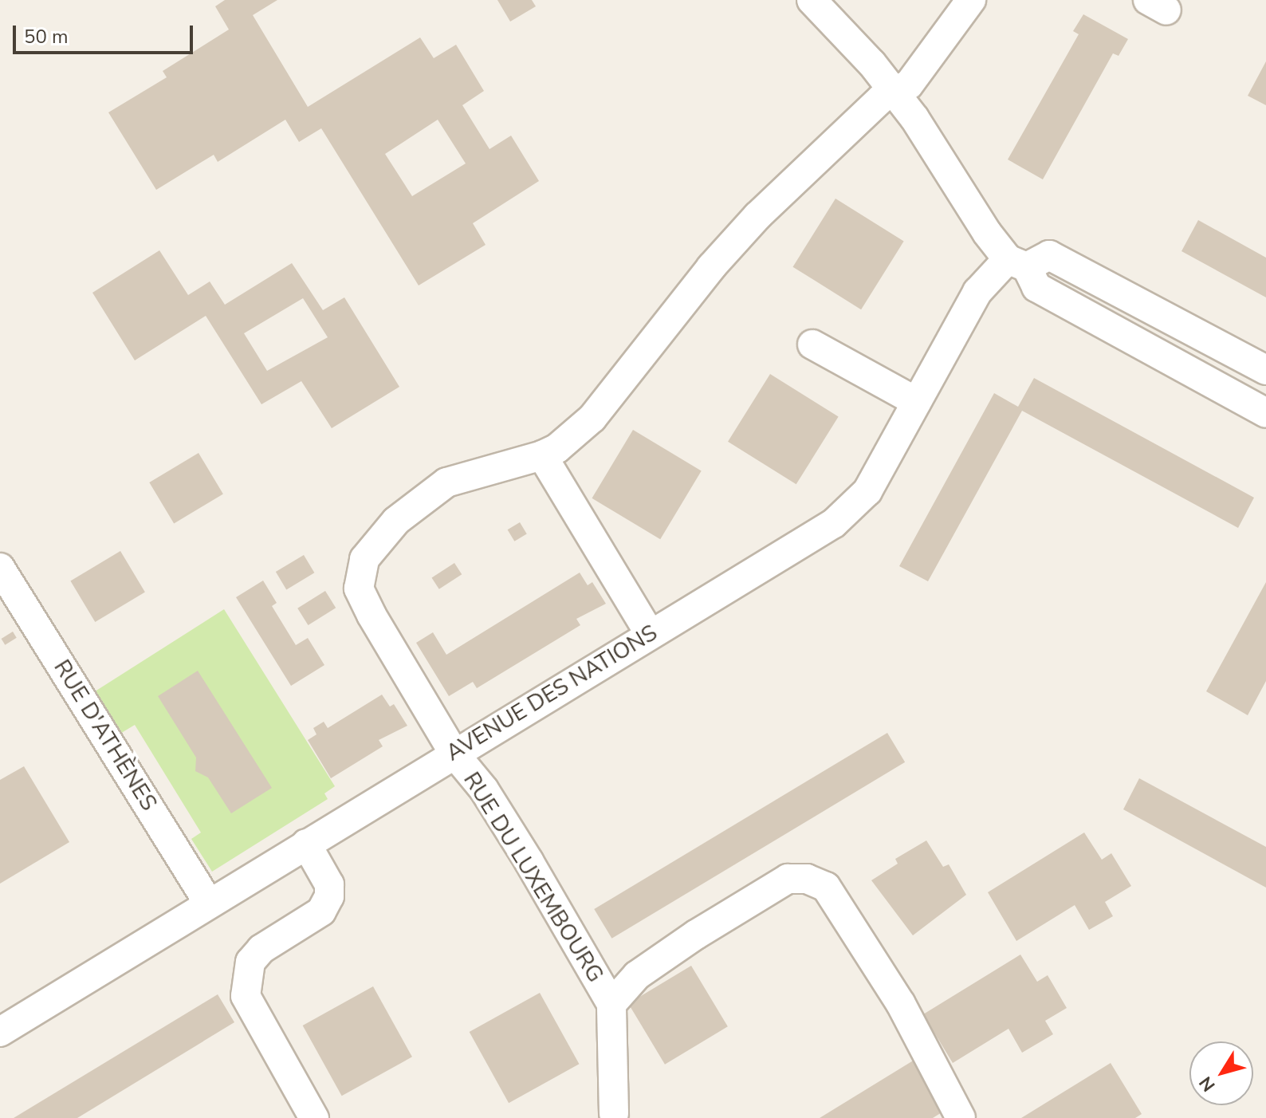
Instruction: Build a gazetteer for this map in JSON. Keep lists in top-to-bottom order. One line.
{"streets":{"street":["AVENUE DES NATIONS","RUE D'ATHÈNES","RUE DU LUXEMBOURG"]},"crossings":[["AVENUE DES NATIONS","RUE D'ATHÈNES"],["AVENUE DES NATIONS","RUE DU LUXEMBOURG"]],"scale_bar":"50 m","north":"bottom left"}
